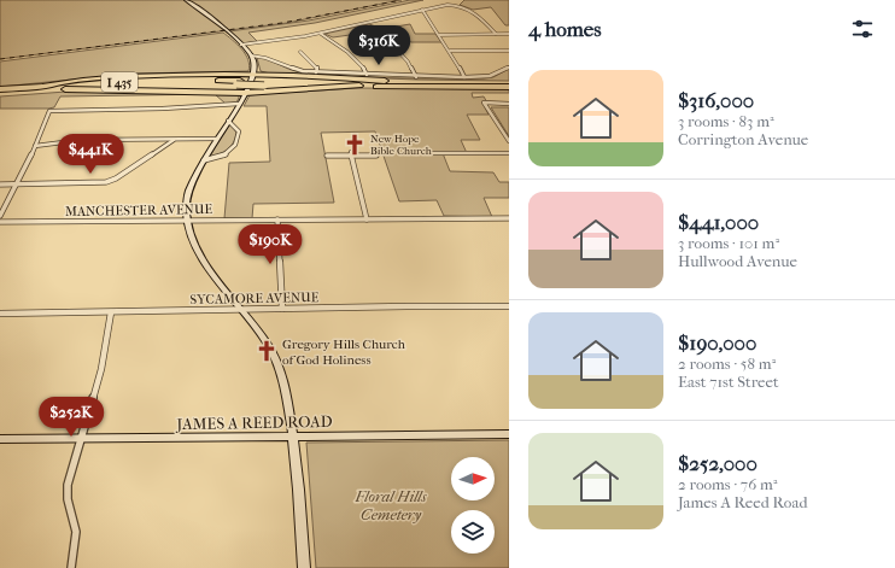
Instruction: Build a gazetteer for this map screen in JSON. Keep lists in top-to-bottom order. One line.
{"streets":{"highway":["I 435"],"main road":["JAMES A REED ROAD"],"street":["MANCHESTER AVENUE","SYCAMORE AVENUE"]},"parks":["Floral Hills Cemetery"],"places":{"church":["New Hope Bible Church","Gregory Hills Church of God Holiness"]},"north":"right","page":{"heading":"4 homes","price":["$316K","$441K","$190K","$252K"],"list":[{"name":"$316,000","note":"3 rooms · 83 m² · Corrington Avenue"},{"name":"$441,000","note":"3 rooms · 101 m² · Hullwood Avenue"},{"name":"$190,000","note":"2 rooms · 58 m² · East 71st Street"},{"name":"$252,000","note":"2 rooms · 76 m² · James A Reed Road"}]}}
